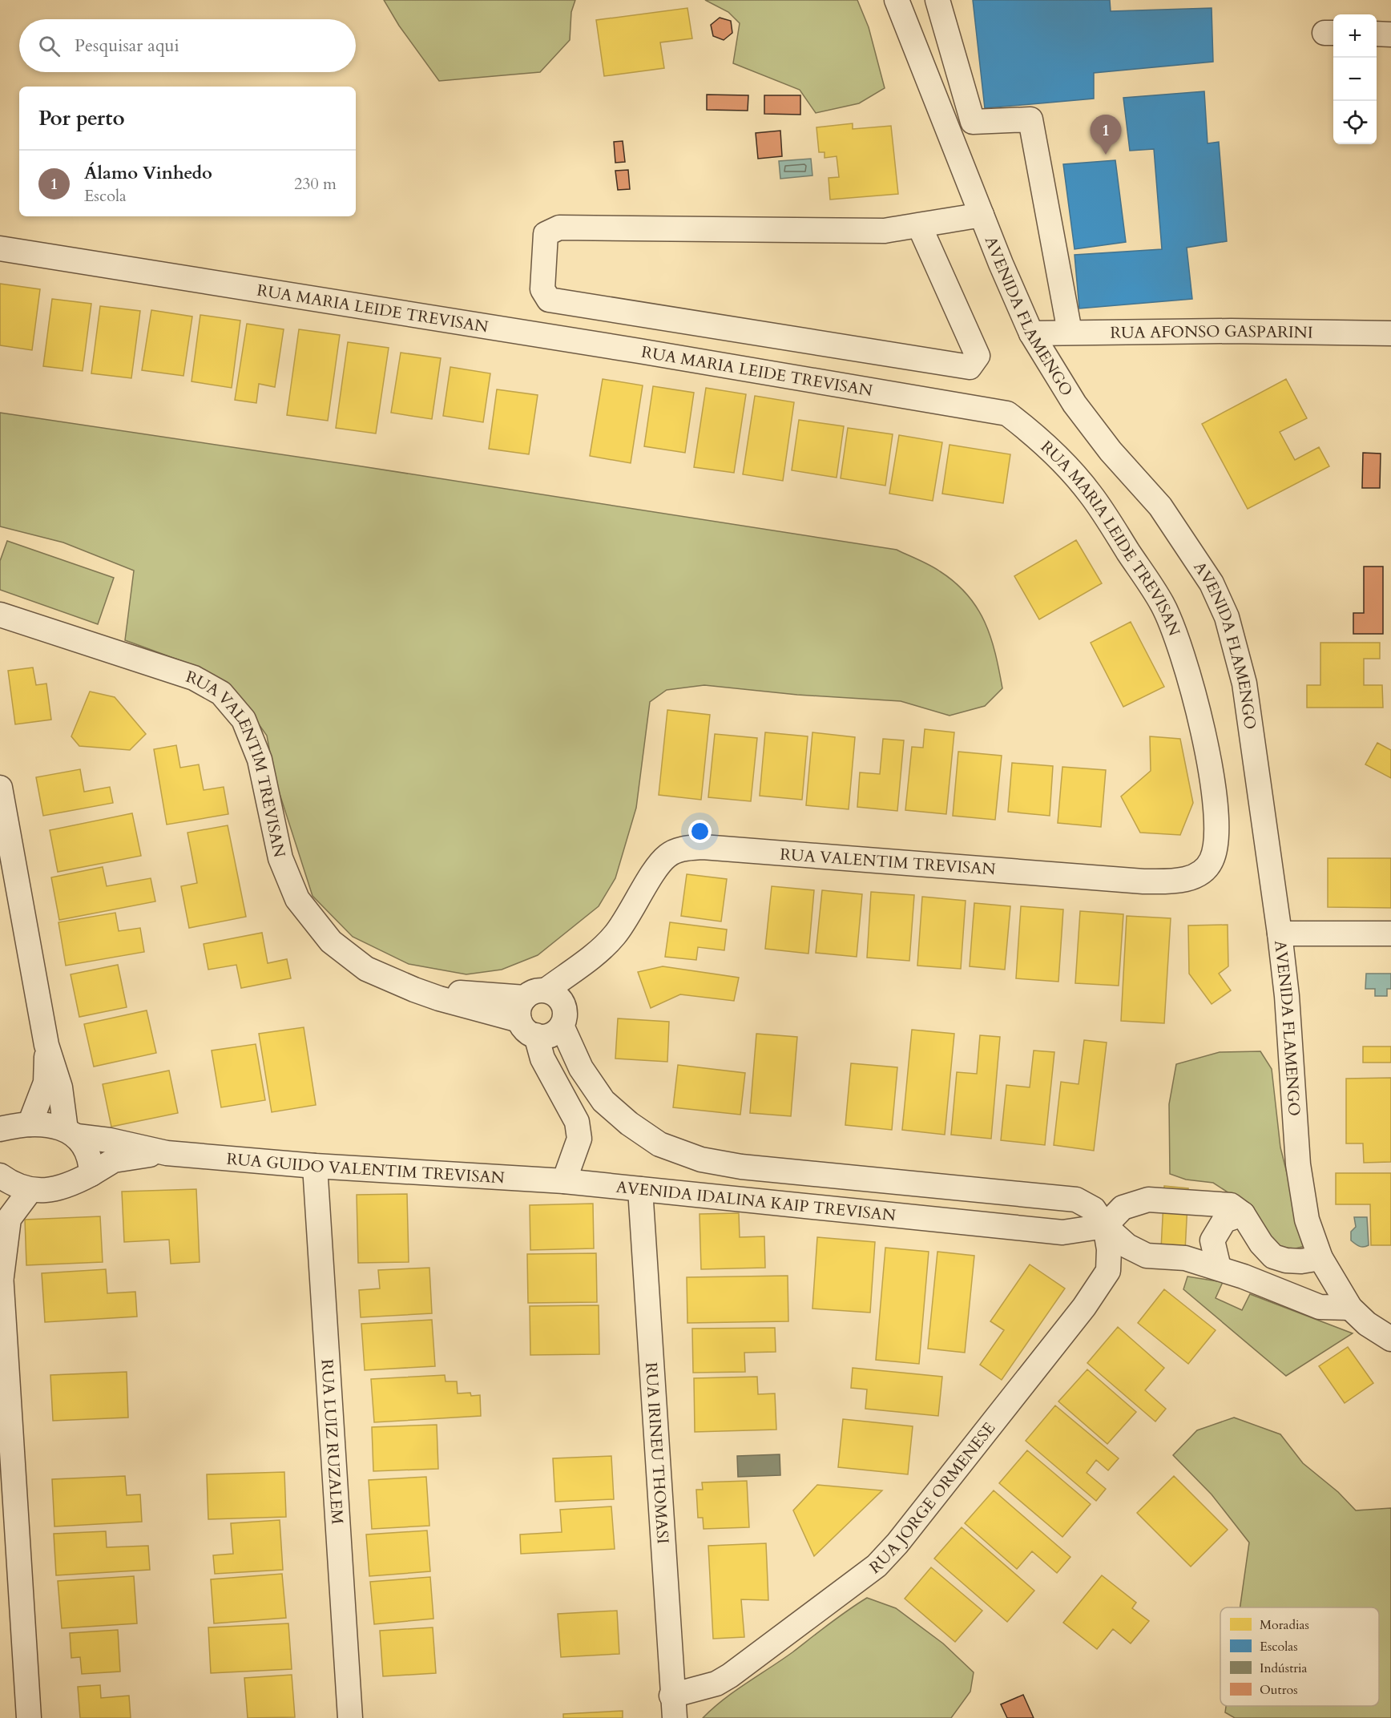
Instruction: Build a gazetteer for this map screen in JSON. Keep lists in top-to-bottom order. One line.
{"streets":{"street":["RUA MARIA LEIDE TREVISAN","AVENIDA FLAMENGO","RUA AFONSO GASPARINI","RUA VALENTIM TREVISAN","RUA GUIDO VALENTIM TREVISAN","AVENIDA IDALINA KAIP TREVISAN","RUA LUIZ RUZALEM","RUA IRINEU THOMASI","RUA JORGE ORMENESE"]},"crossings":[["RUA MARIA LEIDE TREVISAN","RUA VALENTIM TREVISAN"],["AVENIDA FLAMENGO","RUA AFONSO GASPARINI"],["AVENIDA FLAMENGO","AVENIDA IDALINA KAIP TREVISAN"],["RUA VALENTIM TREVISAN","AVENIDA IDALINA KAIP TREVISAN"],["RUA GUIDO VALENTIM TREVISAN","AVENIDA IDALINA KAIP TREVISAN"],["RUA GUIDO VALENTIM TREVISAN","RUA LUIZ RUZALEM"],["AVENIDA IDALINA KAIP TREVISAN","RUA IRINEU THOMASI"],["AVENIDA IDALINA KAIP TREVISAN","RUA JORGE ORMENESE"],["RUA IRINEU THOMASI","RUA JORGE ORMENESE"]],"legend":["Moradias","Escolas","Indústria","Outros"],"page":{"map_buttons":["+","−"],"search":"Pesquisar aqui","heading":"Por perto","pins":"1","list":[{"mark":"1","name":"Álamo Vinhedo","note":"Escola","value":"230 m"}]}}
